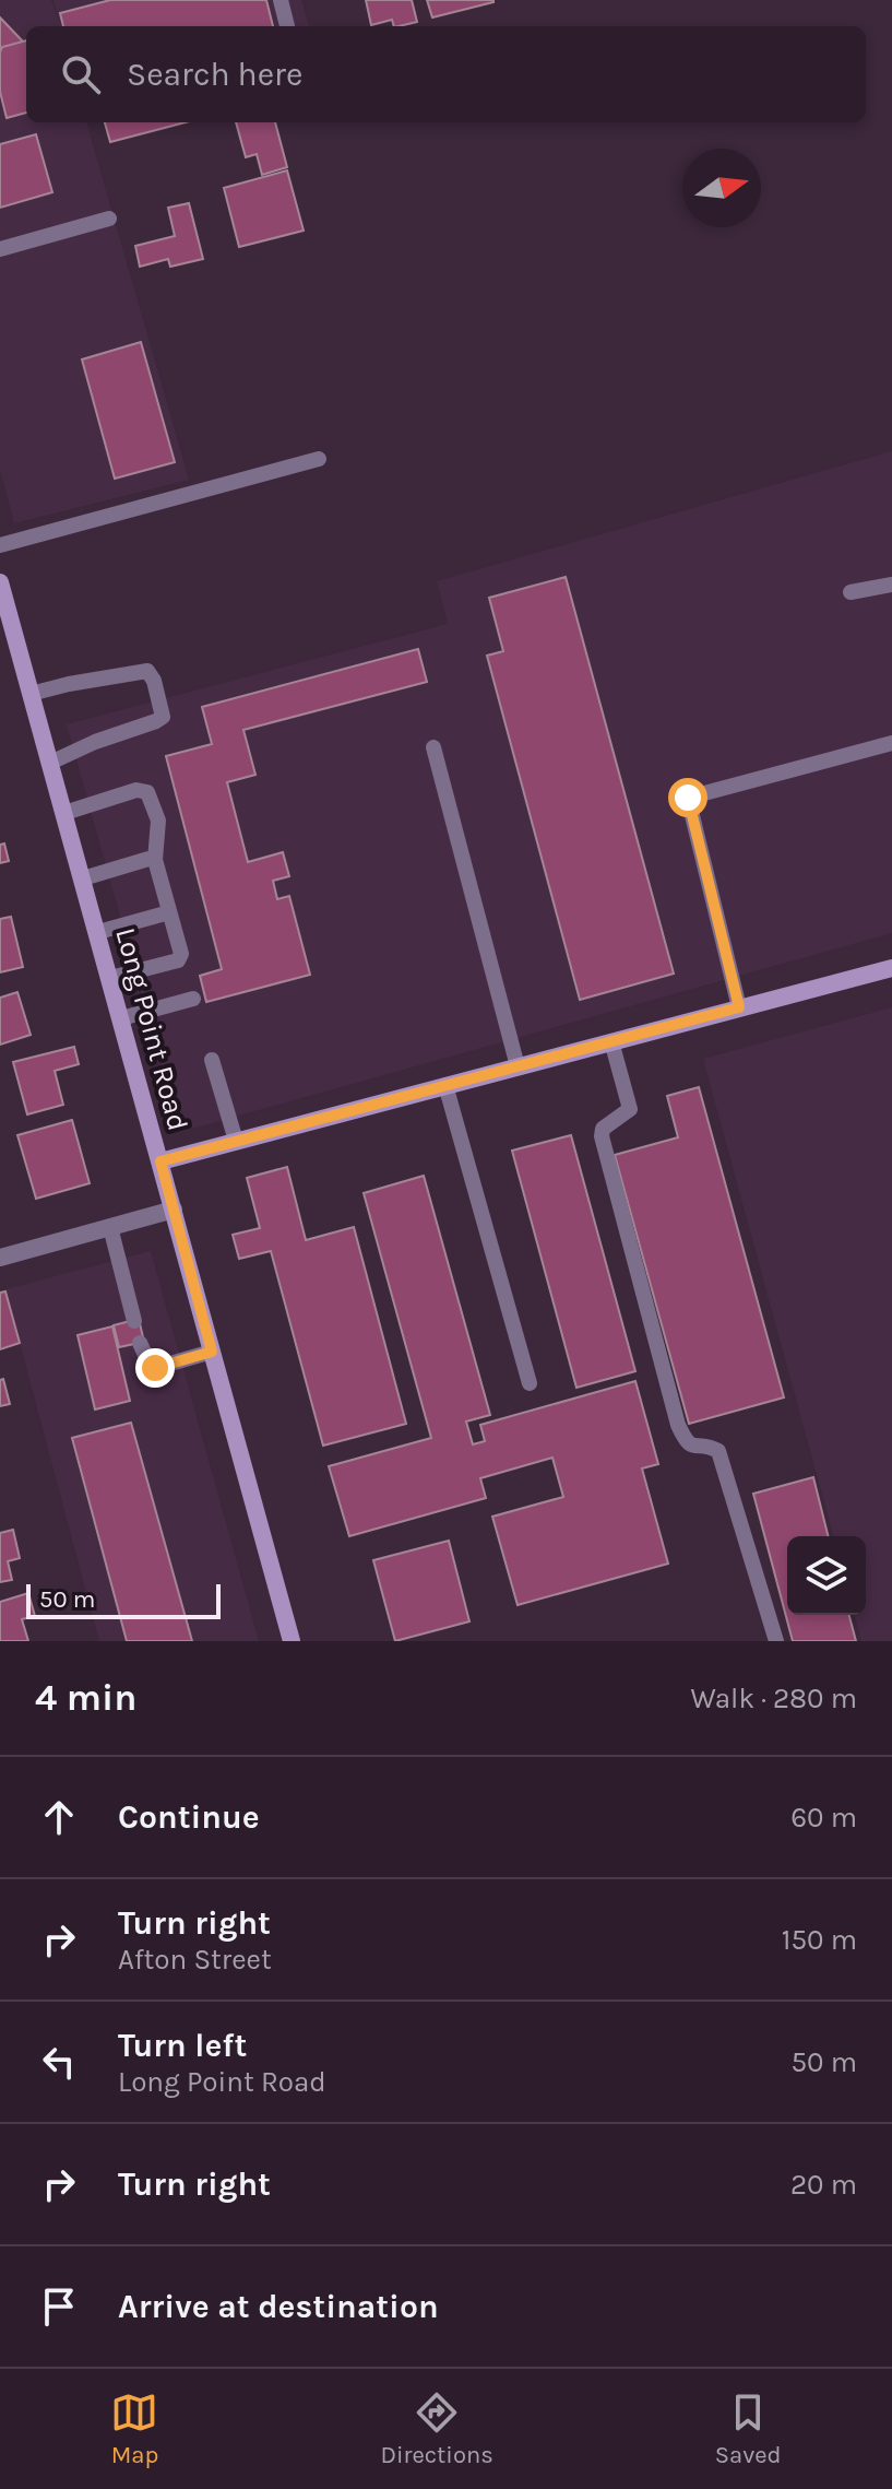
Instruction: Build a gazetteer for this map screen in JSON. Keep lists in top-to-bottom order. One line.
{"streets":{"main road":["Long Point Road"]},"scale_bar":"50 m","north":"right","page":{"search":"Search here","scale":"50 m","heading":["4 min","Walk · 280 m"],"list":[["Continue","60 m"],["Turn right","Afton Street","150 m"],["Turn left","Long Point Road","50 m"],["Turn right","20 m"],"Arrive at destination"],"nav":["Map","Directions","Saved"]}}
